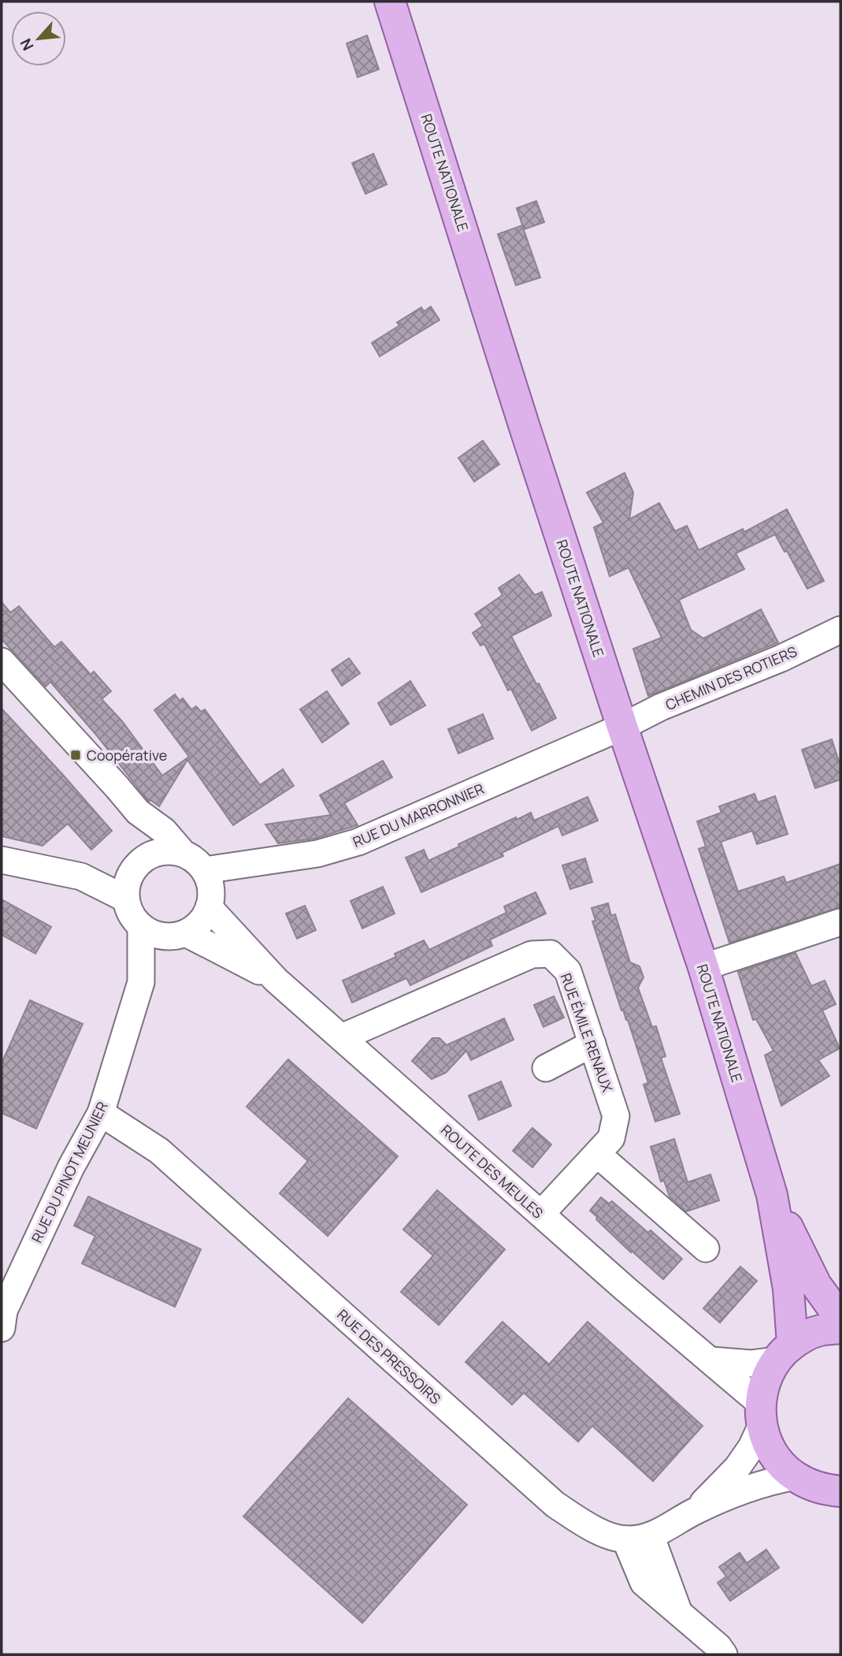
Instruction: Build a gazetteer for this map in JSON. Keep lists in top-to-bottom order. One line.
{"streets":{"main road":["ROUTE NATIONALE"],"street":["CHEMIN DES ROTIERS","RUE DU MARRONNIER","RUE ÉMILE RENAUX","ROUTE DES MEULES","RUE DU PINOT MEUNIER","RUE DES PRESSOIRS"]},"crossings":[["ROUTE NATIONALE","CHEMIN DES ROTIERS"],["ROUTE NATIONALE","RUE DU MARRONNIER"],["CHEMIN DES ROTIERS","RUE DU MARRONNIER"],["RUE DU MARRONNIER","ROUTE DES MEULES"],["RUE DU MARRONNIER","RUE DU PINOT MEUNIER"],["RUE ÉMILE RENAUX","ROUTE DES MEULES"],["ROUTE DES MEULES","RUE DU PINOT MEUNIER"],["ROUTE DES MEULES","RUE DES PRESSOIRS"],["RUE DU PINOT MEUNIER","RUE DES PRESSOIRS"]],"places":{"transit":["Coopérative"]},"north":"bottom left"}
